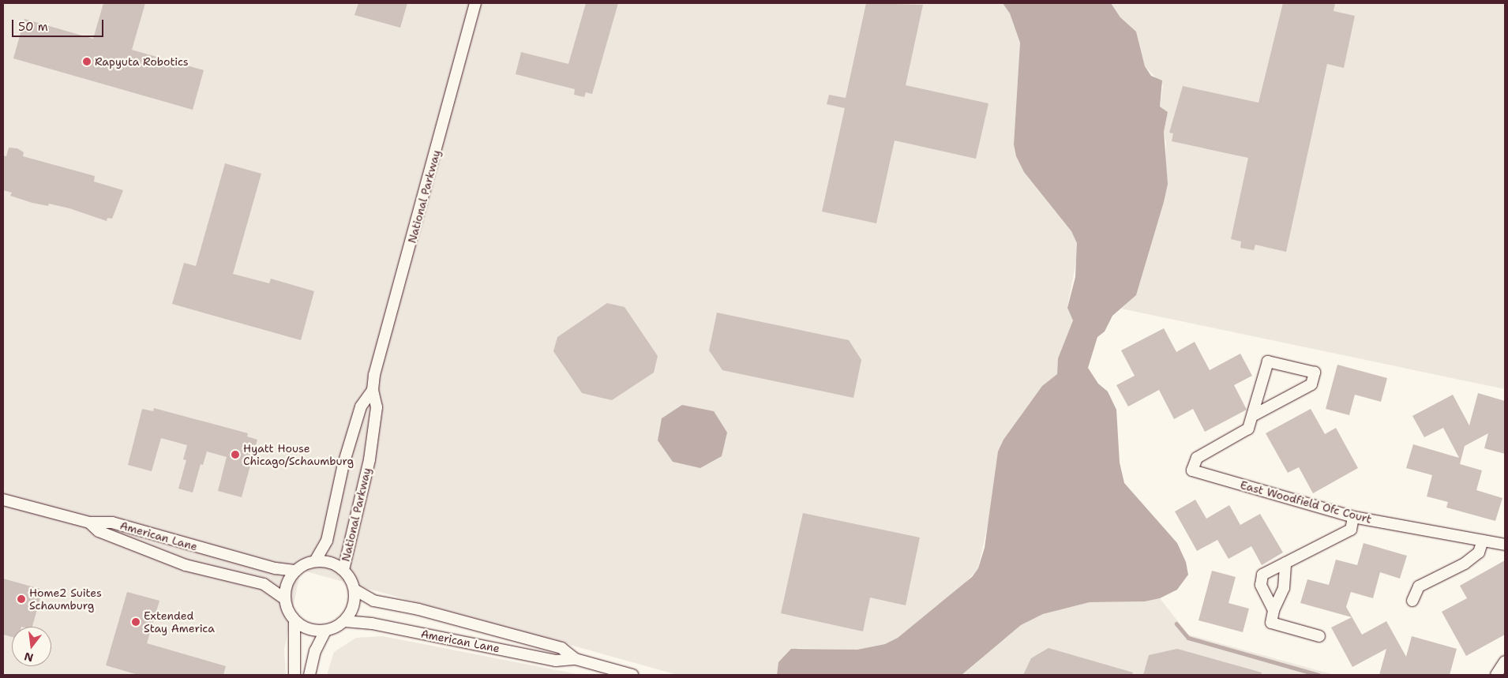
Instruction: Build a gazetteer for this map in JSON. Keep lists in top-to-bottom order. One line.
{"streets":{"street":["National Parkway","East Woodfield Ofc Court","American Lane"]},"crossings":[["National Parkway","American Lane"]],"places":["Rapyuta Robotics","Hyatt House Chicago/Schaumburg","Home2 Suites Schaumburg","Extended Stay America"],"scale_bar":"50 m","north":"bottom"}
